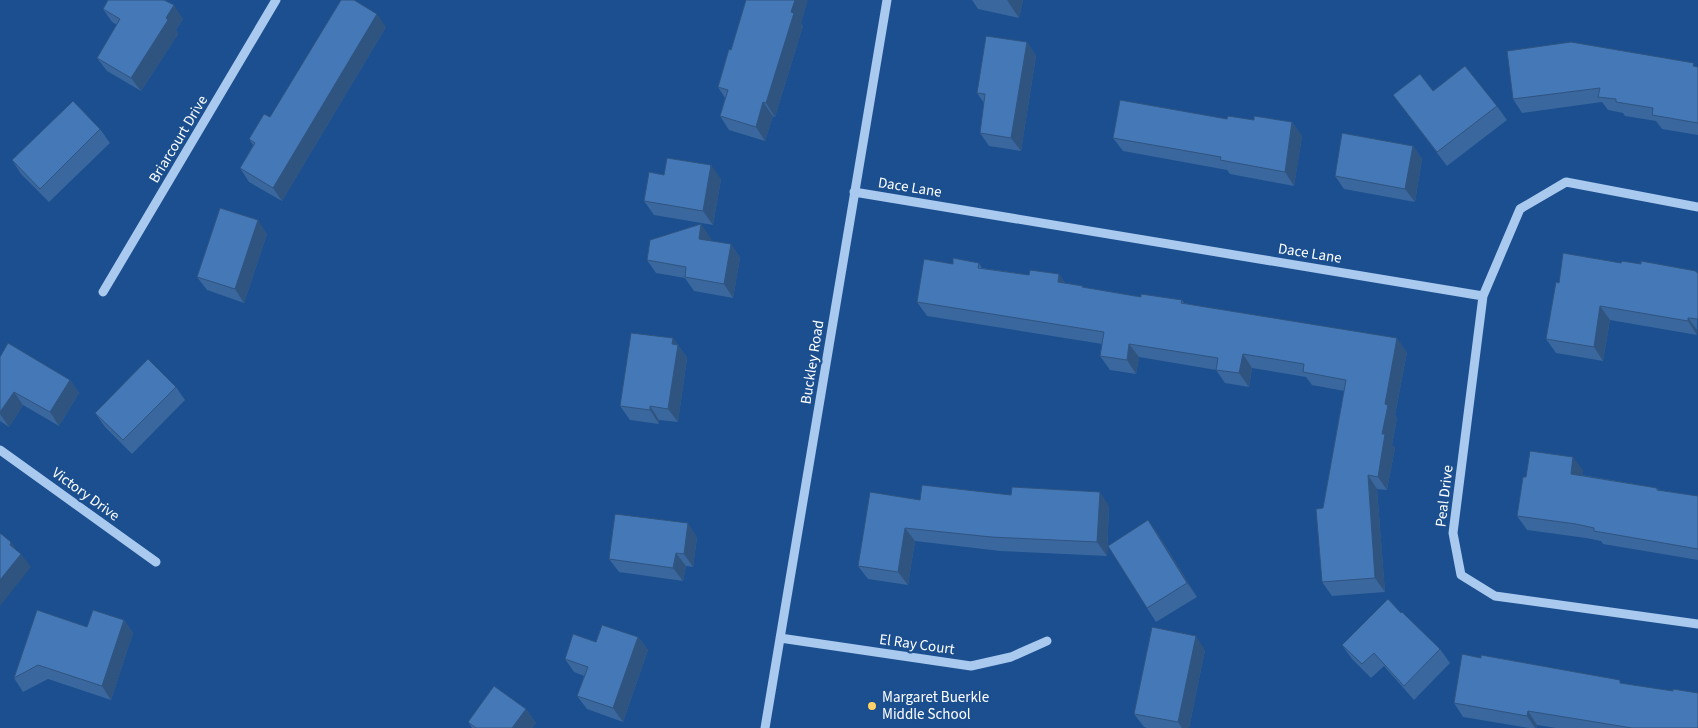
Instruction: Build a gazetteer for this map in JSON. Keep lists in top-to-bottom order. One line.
{"streets":{"street":["Briarcourt Drive","Dace Lane","Buckley Road","Victory Drive","Peal Drive","El Ray Court"]},"crossings":[["Dace Lane","Buckley Road"],["Dace Lane","Peal Drive"],["Buckley Road","El Ray Court"]],"places":["Margaret Buerkle Middle School"]}
